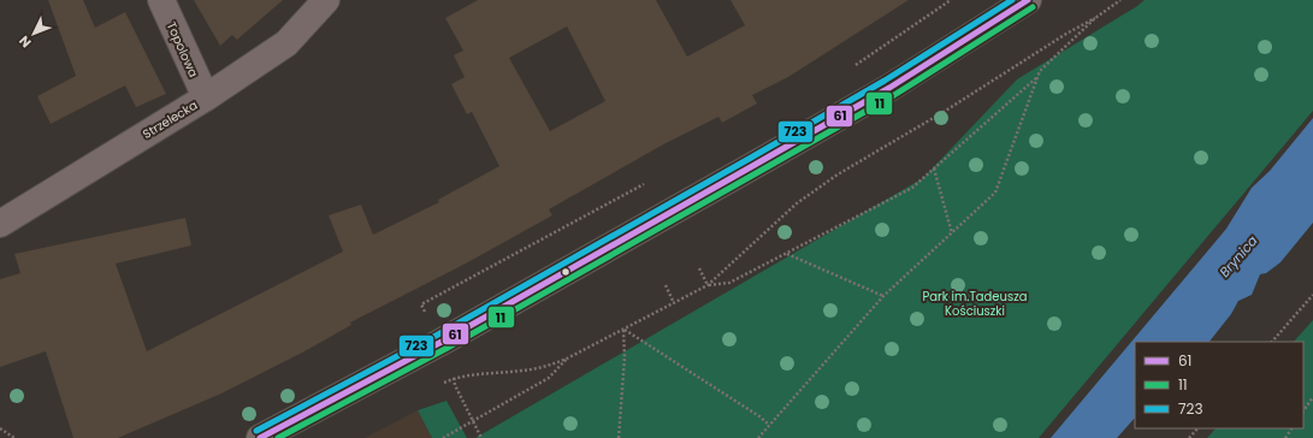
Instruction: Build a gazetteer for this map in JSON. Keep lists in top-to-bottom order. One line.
{"streets":{"street":["Topolowa","Strzelecka"]},"crossings":[["Topolowa","Strzelecka"]],"water":["Brynica"],"parks":["Park im.Tadeusza Kościuszki"],"lines":["transit line 61","transit line 723","transit line 11"],"legend":["61","11","723"],"north":"bottom left"}
